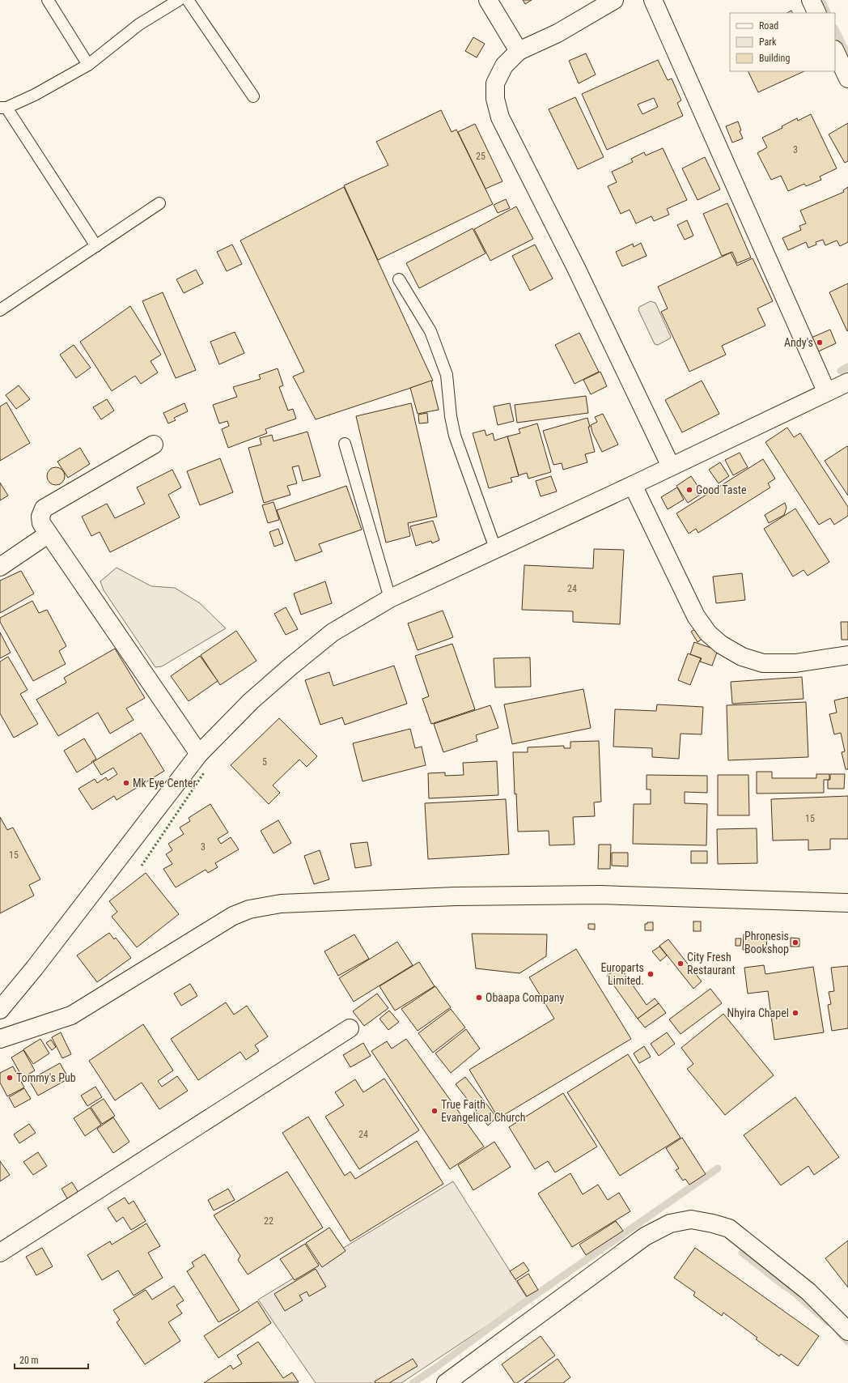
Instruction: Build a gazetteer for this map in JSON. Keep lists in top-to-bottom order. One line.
{"places":["Andy's","Good Taste","Mk Eye Center","Phronesis Bookshop","City Fresh Restaurant","Europarts Limited.","Obaapa Company","Nhyira Chapel","Tommy's Pub","True Faith Evangelical Church"],"house_numbers":["3","25","24","5","15","3","15","24","22"],"legend":["Road","Park","Building"],"scale_bar":"20 m"}
